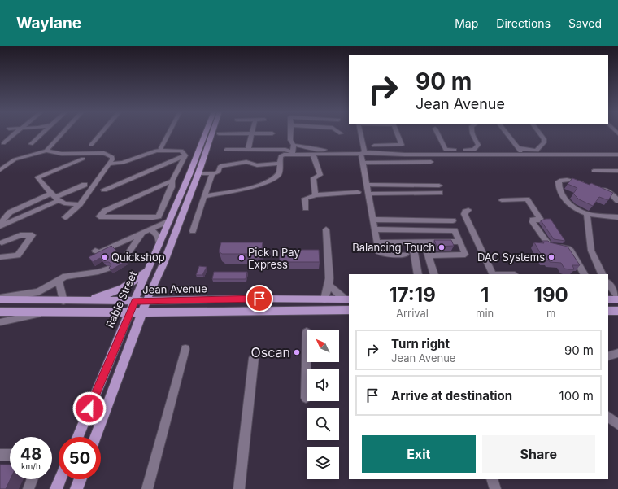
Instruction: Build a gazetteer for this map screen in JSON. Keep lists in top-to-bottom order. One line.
{"streets":{"main road":["Jean Avenue","Rabie Street"]},"crossings":[["Jean Avenue","Rabie Street"]],"places":["Balancing Touch","Quickshop","DAC Systems","Pick n Pay Express","Oscan"],"north":"top left","page":{"header":"Waylane","nav":["Map","Directions","Saved"],"turn":["90 m","Jean Avenue"],"eta":["17:19","Arrival","1","min","190","m"],"list":[{"name":"Turn right","note":"Jean Avenue","value":"90 m"},{"name":"Arrive at destination","value":"100 m"}],"buttons":["Exit","Share"],"speed":"48 km/h","limit":"50"}}
